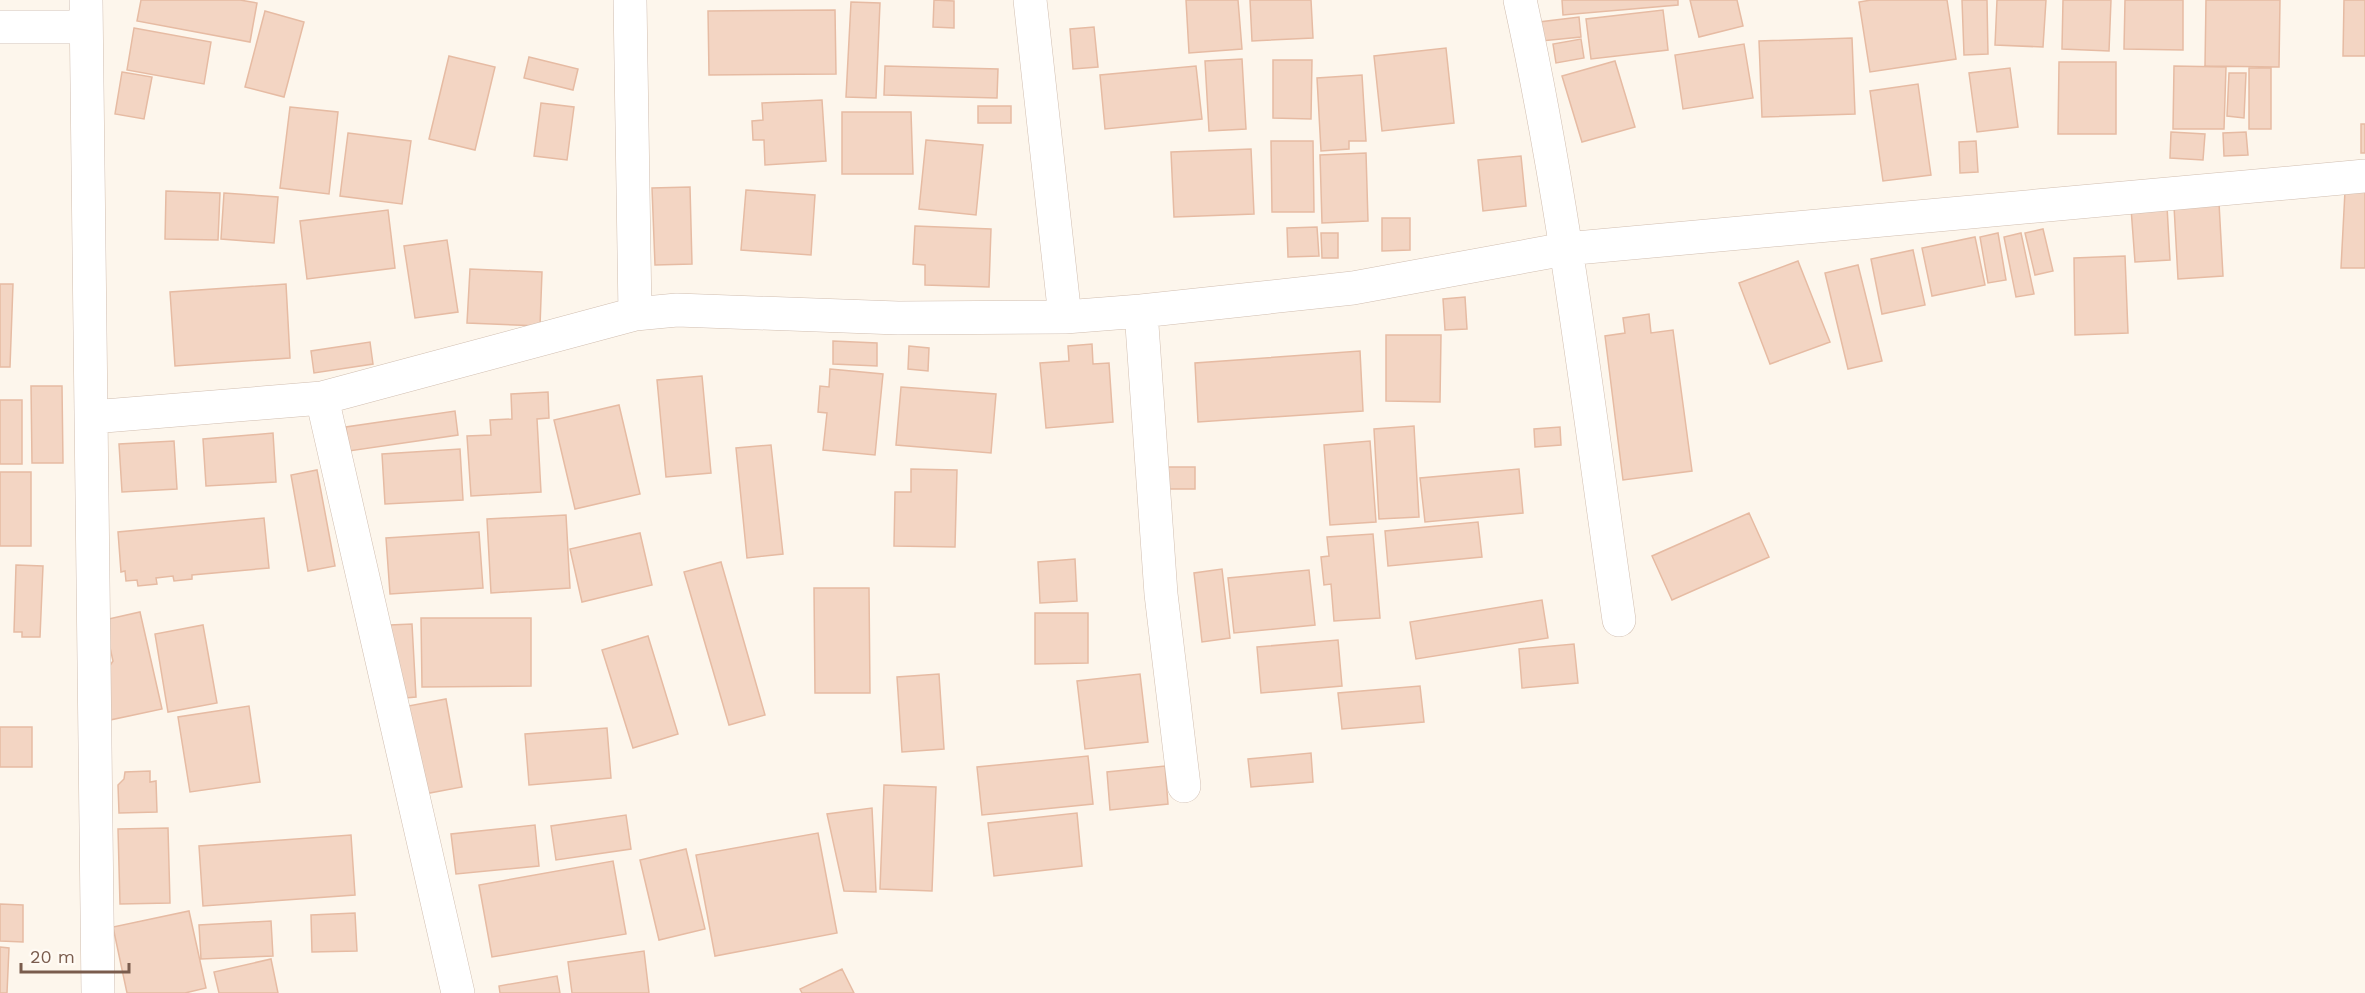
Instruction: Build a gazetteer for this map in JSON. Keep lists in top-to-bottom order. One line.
{"scale_bar":"20 m"}
